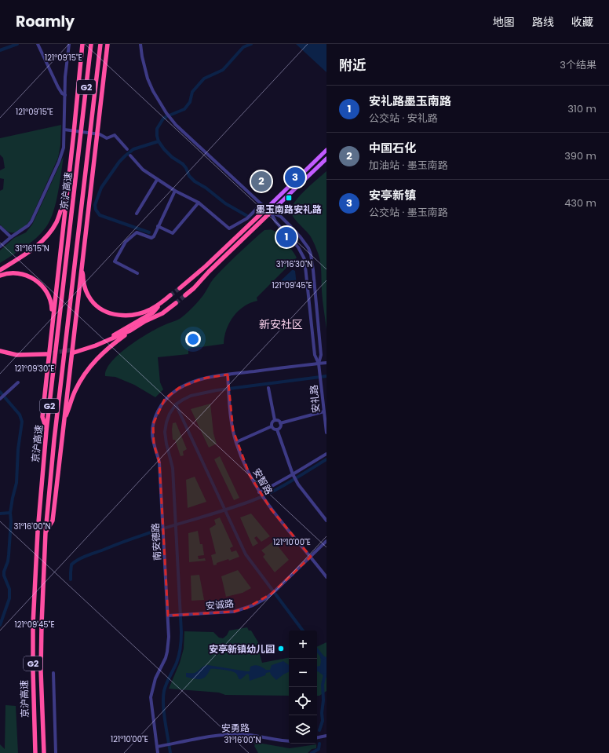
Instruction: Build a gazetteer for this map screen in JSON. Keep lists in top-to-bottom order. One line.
{"streets":{"highway":["G2","京沪高速"],"street":["安礼路","安智路","南安德路","安诚路","安勇路"]},"crossings":[["安礼路","南安德路"],["安智路","南安德路"],["安智路","安诚路"],["南安德路","安诚路"],["南安德路","安勇路"]],"districts":["新安社区"],"places":{"transit":["墨玉南路安礼路"],"other":["安亭新镇幼儿园"]},"page":{"header":"Roamly","nav":["地图","路线","收藏"],"heading":["附近","3个结果"],"list":[{"mark":"1","name":"安礼路墨玉南路","note":"公交站 · 安礼路","value":"310 m"},{"mark":"2","name":"中国石化","note":"加油站 · 墨玉南路","value":"390 m"},{"mark":"3","name":"安亭新镇","note":"公交站 · 墨玉南路","value":"430 m"}],"pins":["3","2","1"],"map_buttons":["+","−"]},"coordinates":["121°09'15\"E","31°16'15\"N","31°16'30\"N","121°09'45\"E","121°09'30\"E","31°16'00\"N","121°10'00\"E"]}
